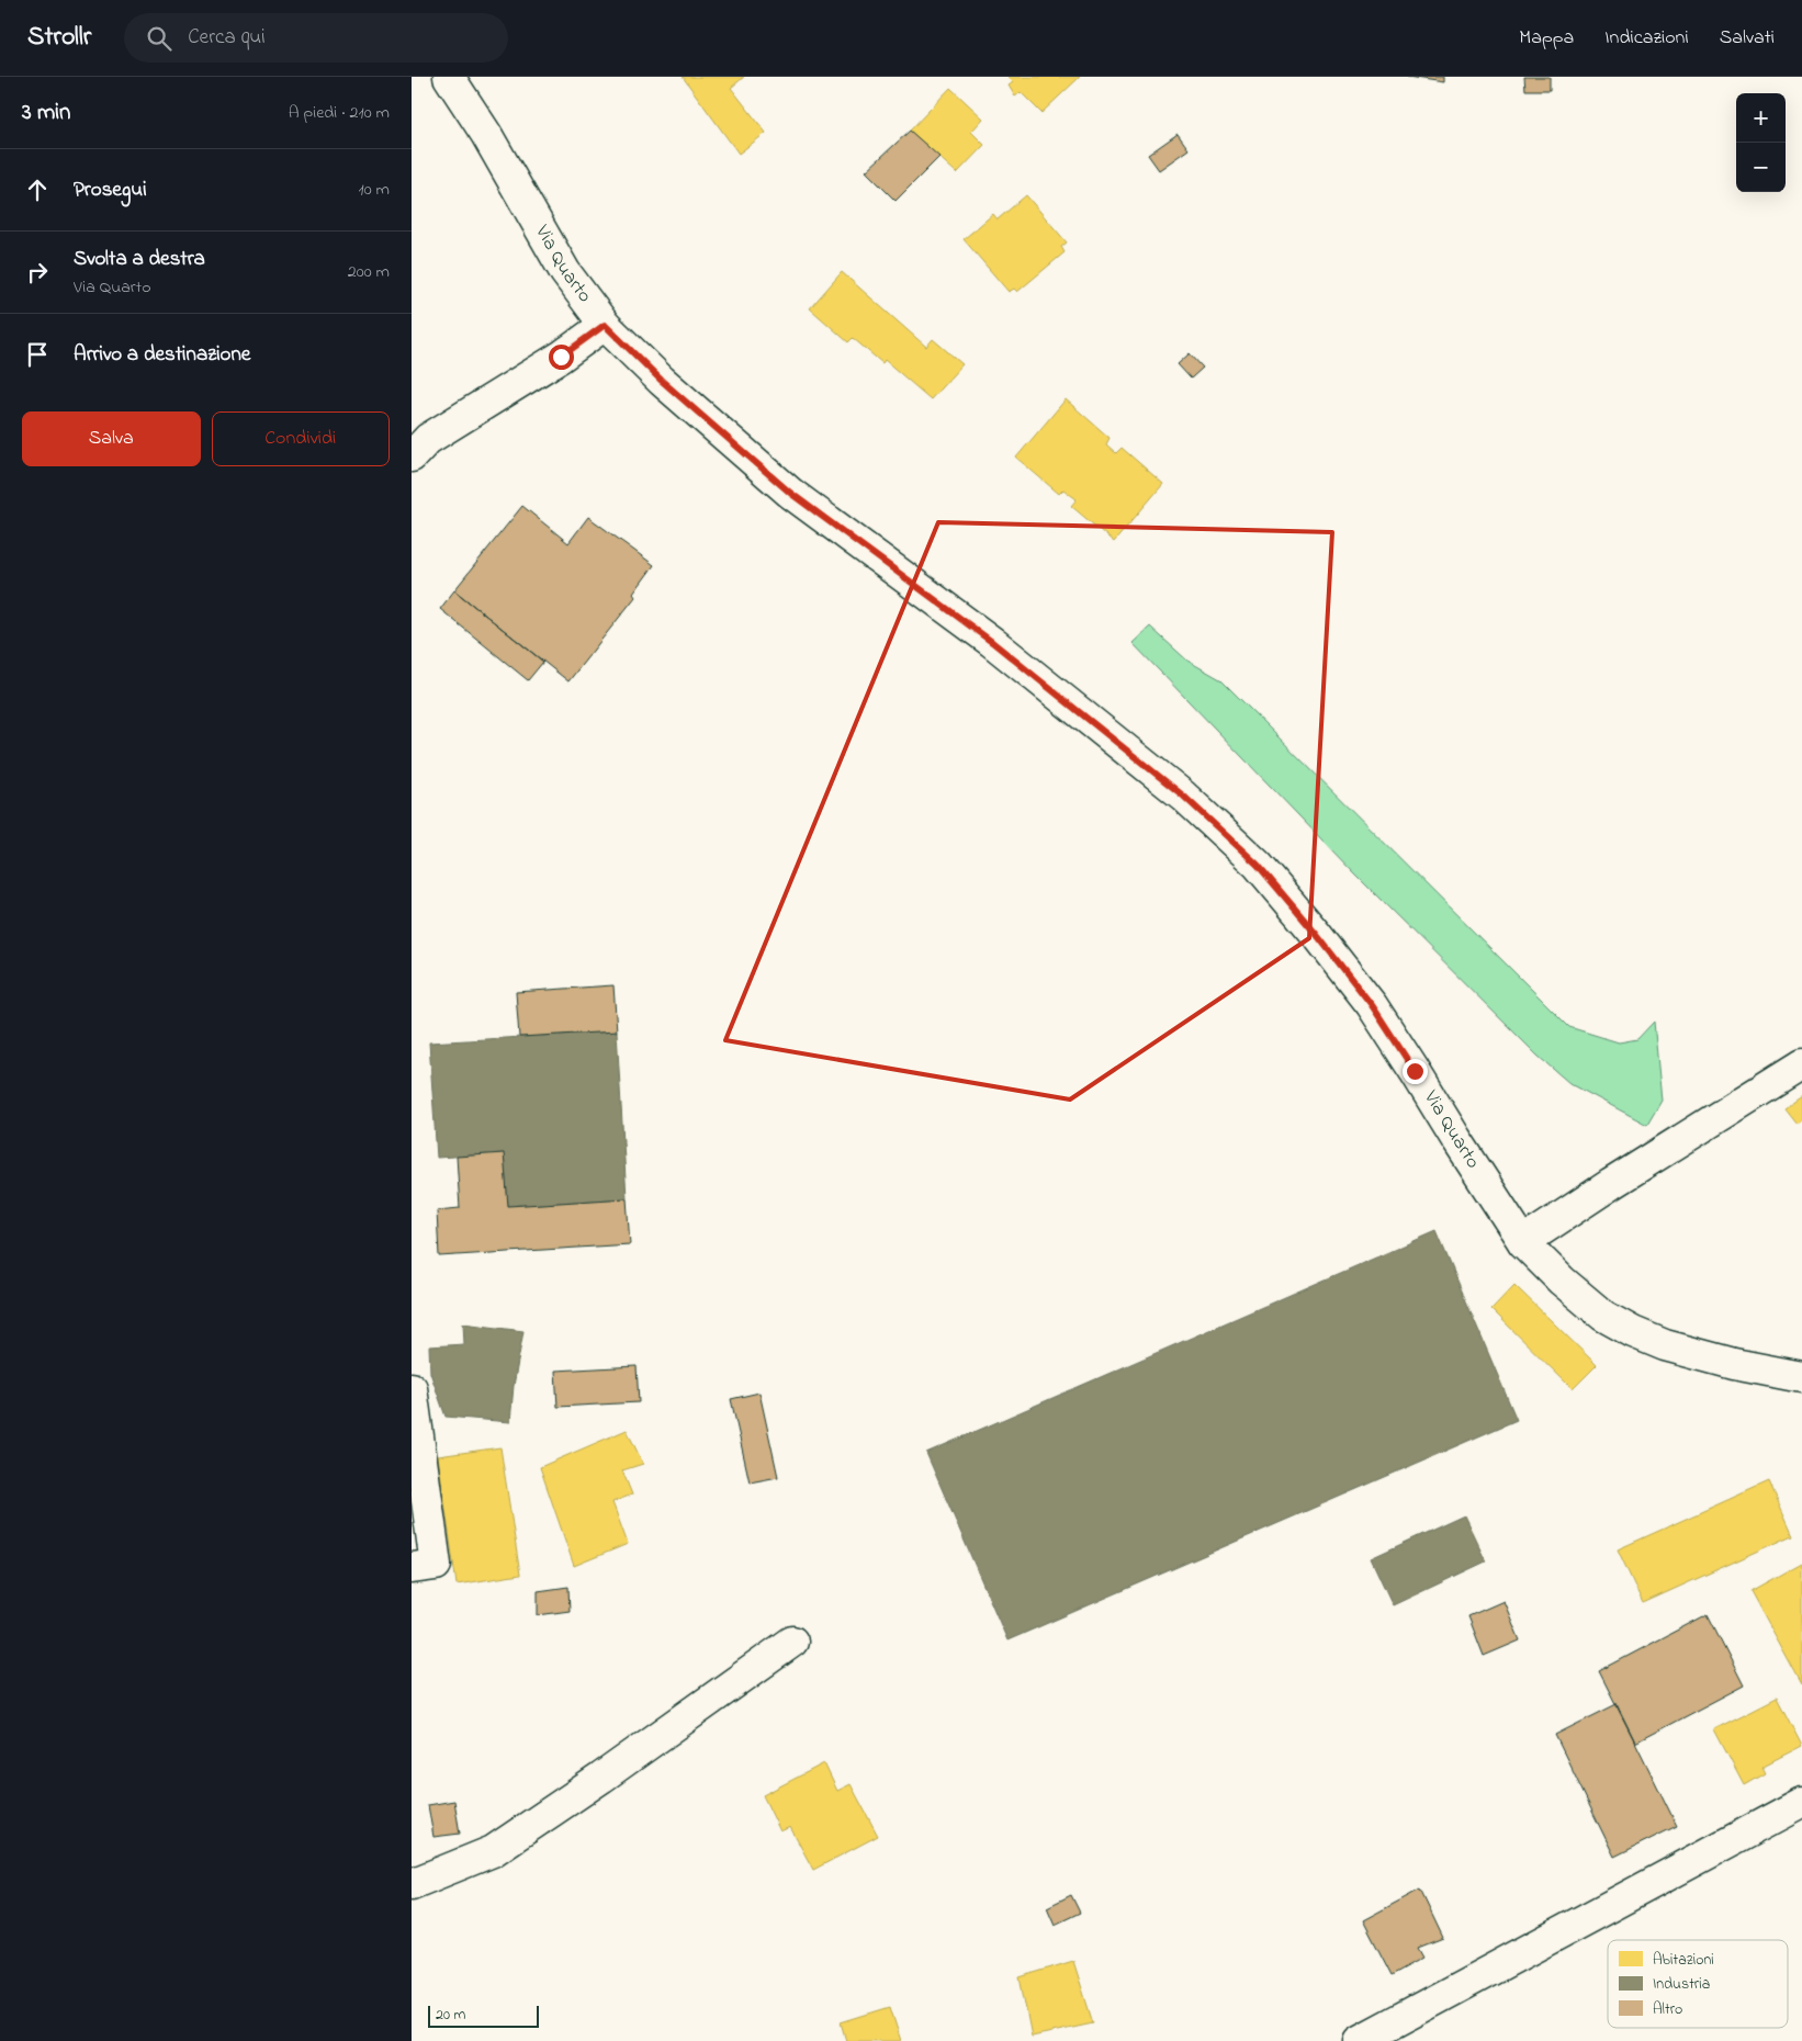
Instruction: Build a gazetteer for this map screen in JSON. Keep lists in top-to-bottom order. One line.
{"streets":{"street":["Via Quarto"]},"legend":["Abitazioni","Industria","Altro"],"scale_bar":"20 m","page":{"header":"Strollr","search":"Cerca qui","nav":["Mappa","Indicazioni","Salvati"],"heading":["3 min","A piedi · 210 m"],"map_buttons":["+","−"],"list":[["Prosegui","10 m"],["Svolta a destra","Via Quarto","200 m"],"Arrivo a destinazione"],"buttons":["Salva","Condividi"],"scale":"20 m"}}
